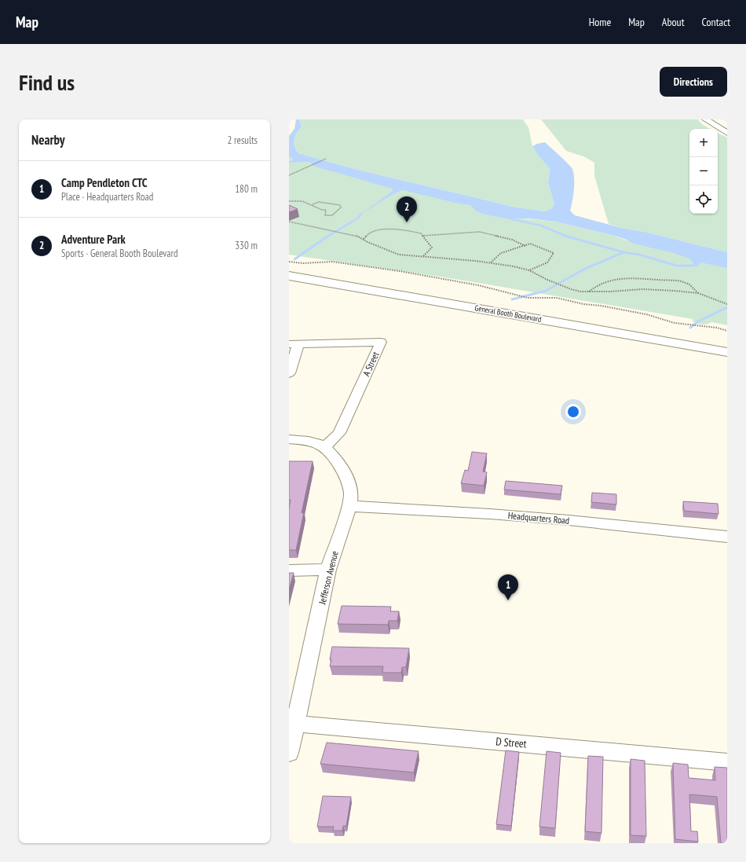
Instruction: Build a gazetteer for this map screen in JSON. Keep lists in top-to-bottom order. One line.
{"streets":{"highway":["General Booth Boulevard"],"street":["A Street","Headquarters Road","Jefferson Avenue","D Street"]},"crossings":[["A Street","Jefferson Avenue"],["Headquarters Road","Jefferson Avenue"],["Jefferson Avenue","D Street"]],"page":{"header":"Map","nav":["Home","Map","About","Contact"],"buttons":"Directions","title":"Find us","heading":["Nearby","2 results"],"map_buttons":["+","−"],"list":[{"mark":"1","name":"Camp Pendleton CTC","note":"Place · Headquarters Road","value":"180 m"},{"mark":"2","name":"Adventure Park","note":"Sports · General Booth Boulevard","value":"330 m"}],"pins":["2","1"]}}
